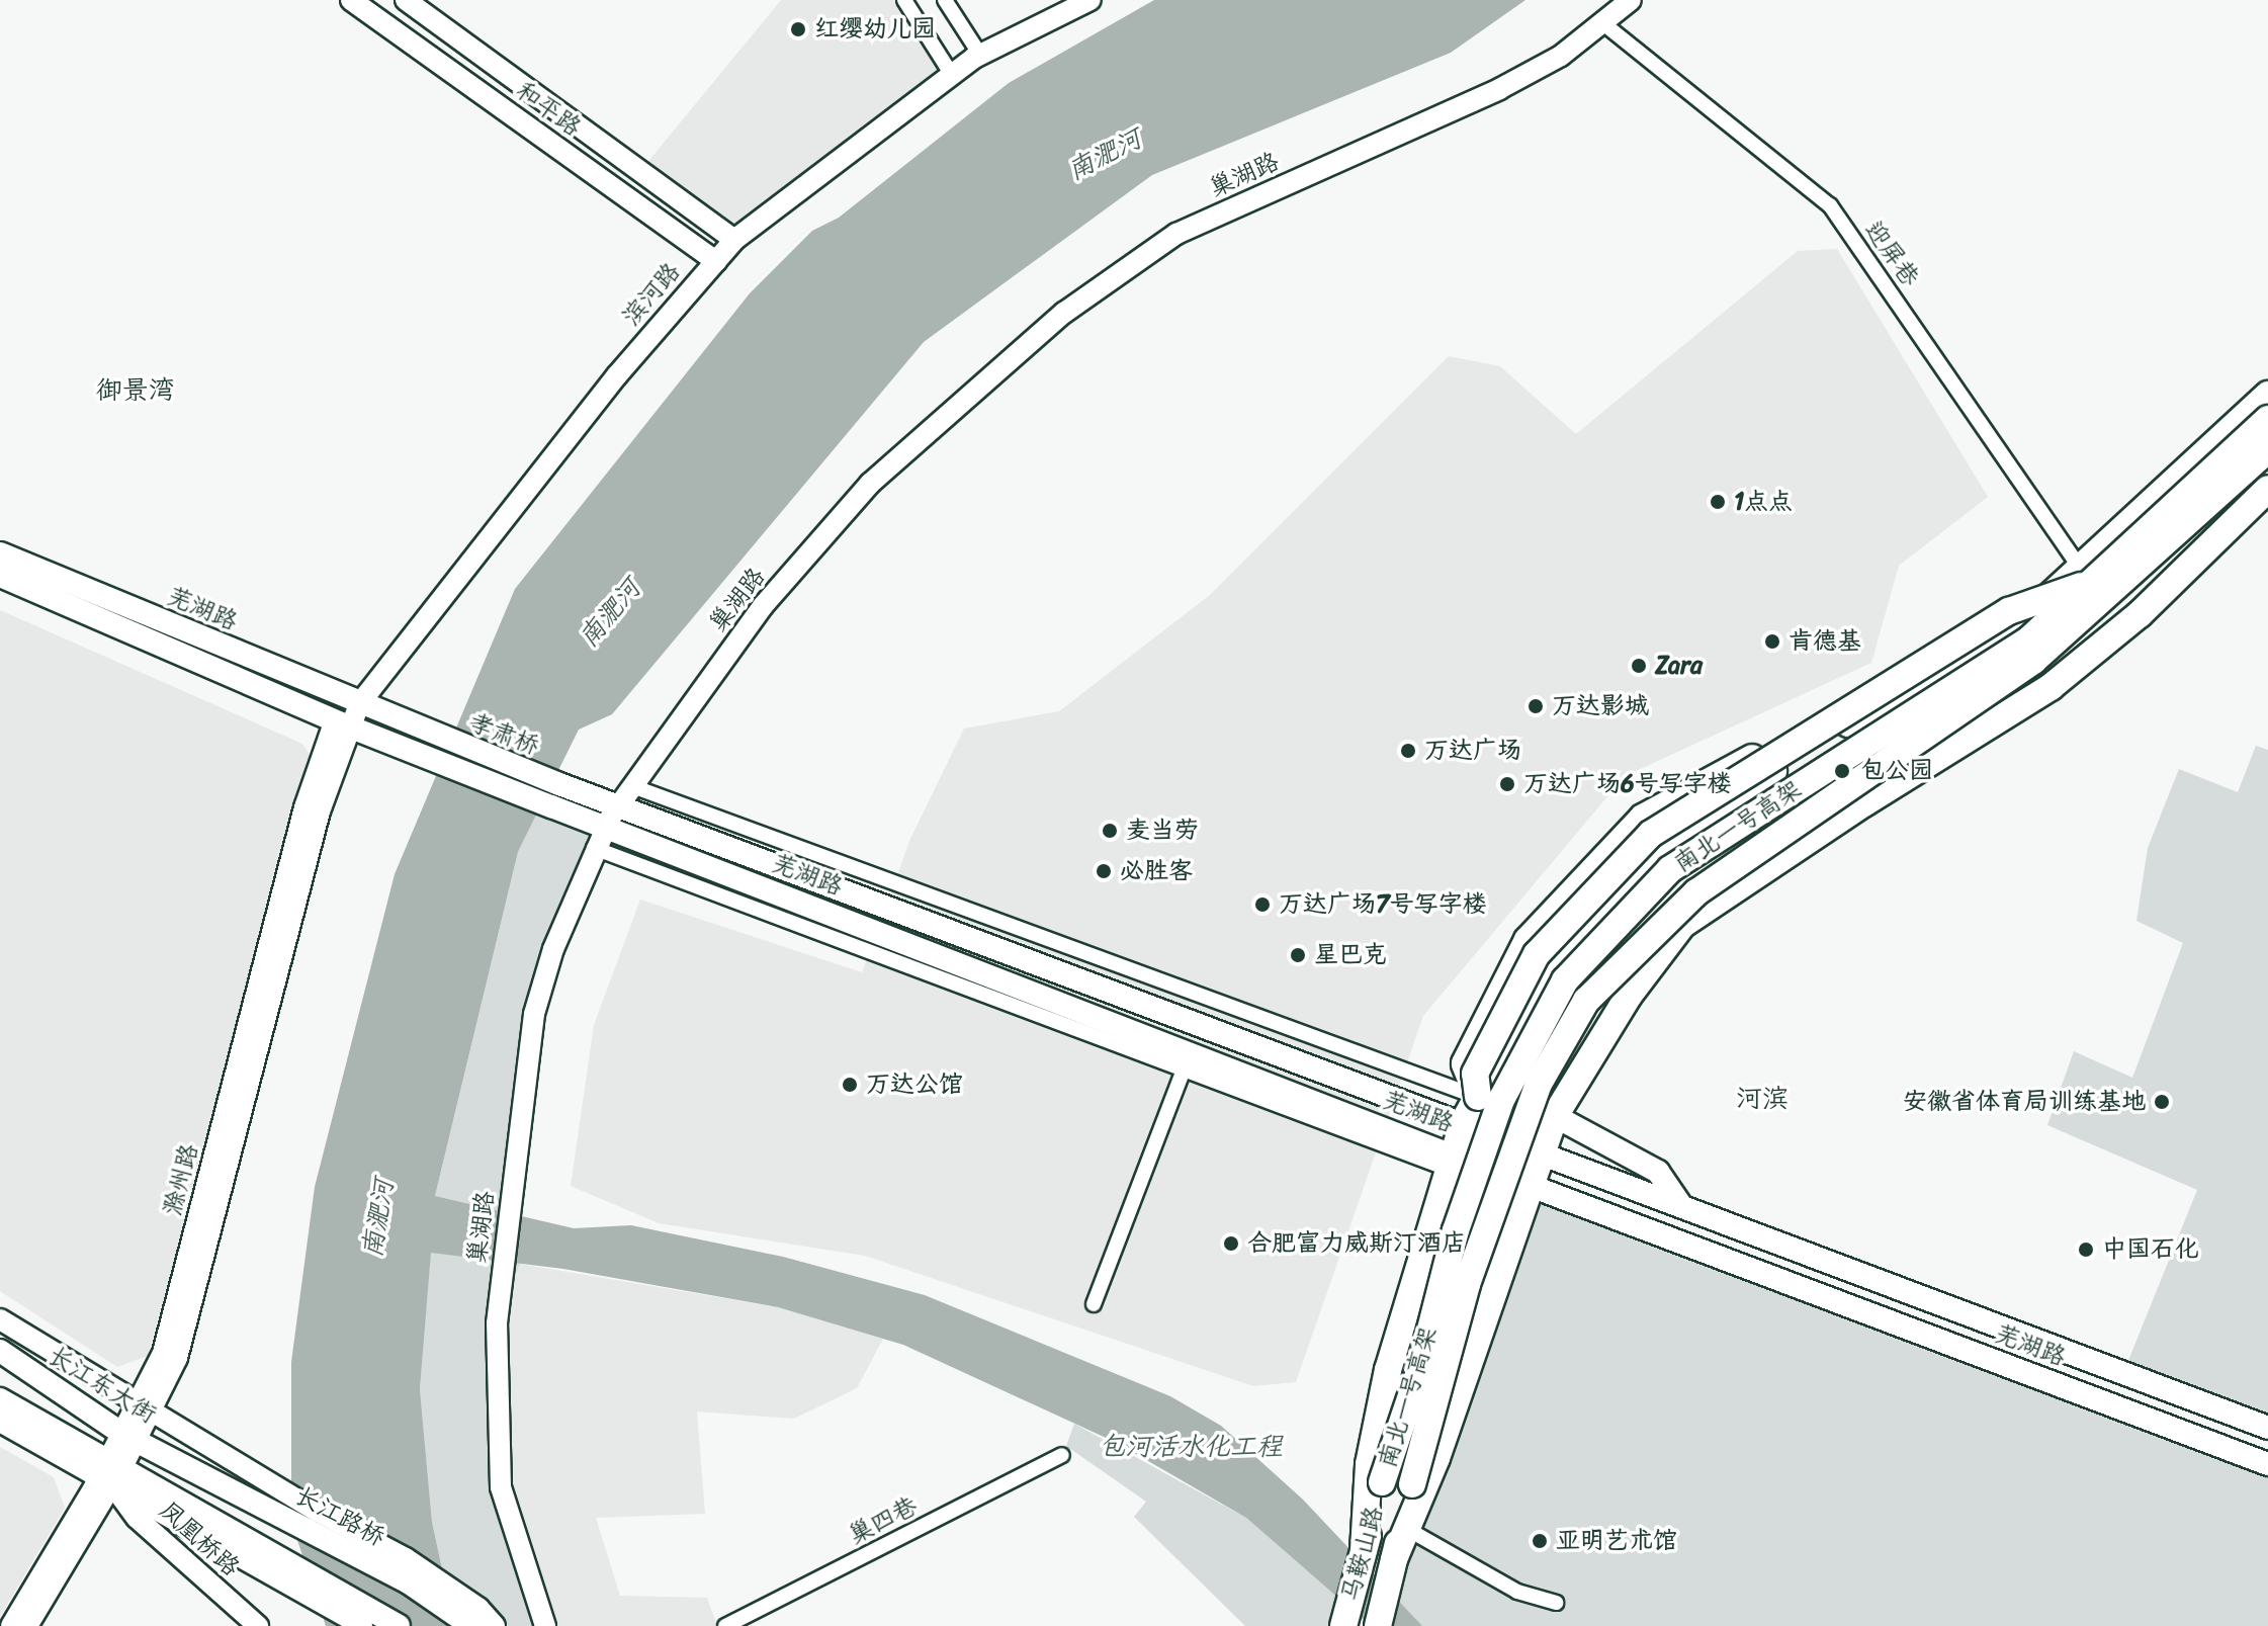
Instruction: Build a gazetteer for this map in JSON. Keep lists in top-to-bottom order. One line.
{"streets":{"highway":["南北一号高架","马鞍山路"],"main road":["芜湖路","孝肃桥","长江东大街","长江路桥"],"street":["和平路","巢湖路","迎屏巷","滨河路","滁州路","巢四巷","凤凰桥路"]},"crossings":[["和平路","滨河路"],["巢湖路","迎屏巷"],["巢湖路","芜湖路"],["迎屏巷","南北一号高架"],["滨河路","芜湖路"],["滨河路","滁州路"],["芜湖路","孝肃桥"],["芜湖路","滁州路"],["南北一号高架","马鞍山路"],["滁州路","长江东大街"],["滁州路","凤凰桥路"],["长江东大街","长江路桥"]],"districts":["御景湾","河滨"],"water":["南淝河","包河活水化工程"],"places":["红缨幼儿园","1点点","肯德基","Zara","万达影城","万达广场","包公园","万达广场6号写字楼","麦当劳","必胜客","万达广场7号写字楼","星巴克","万达公馆","安徽省体育局训练基地","合肥富力威斯汀酒店","中国石化","亚明艺术馆"]}
